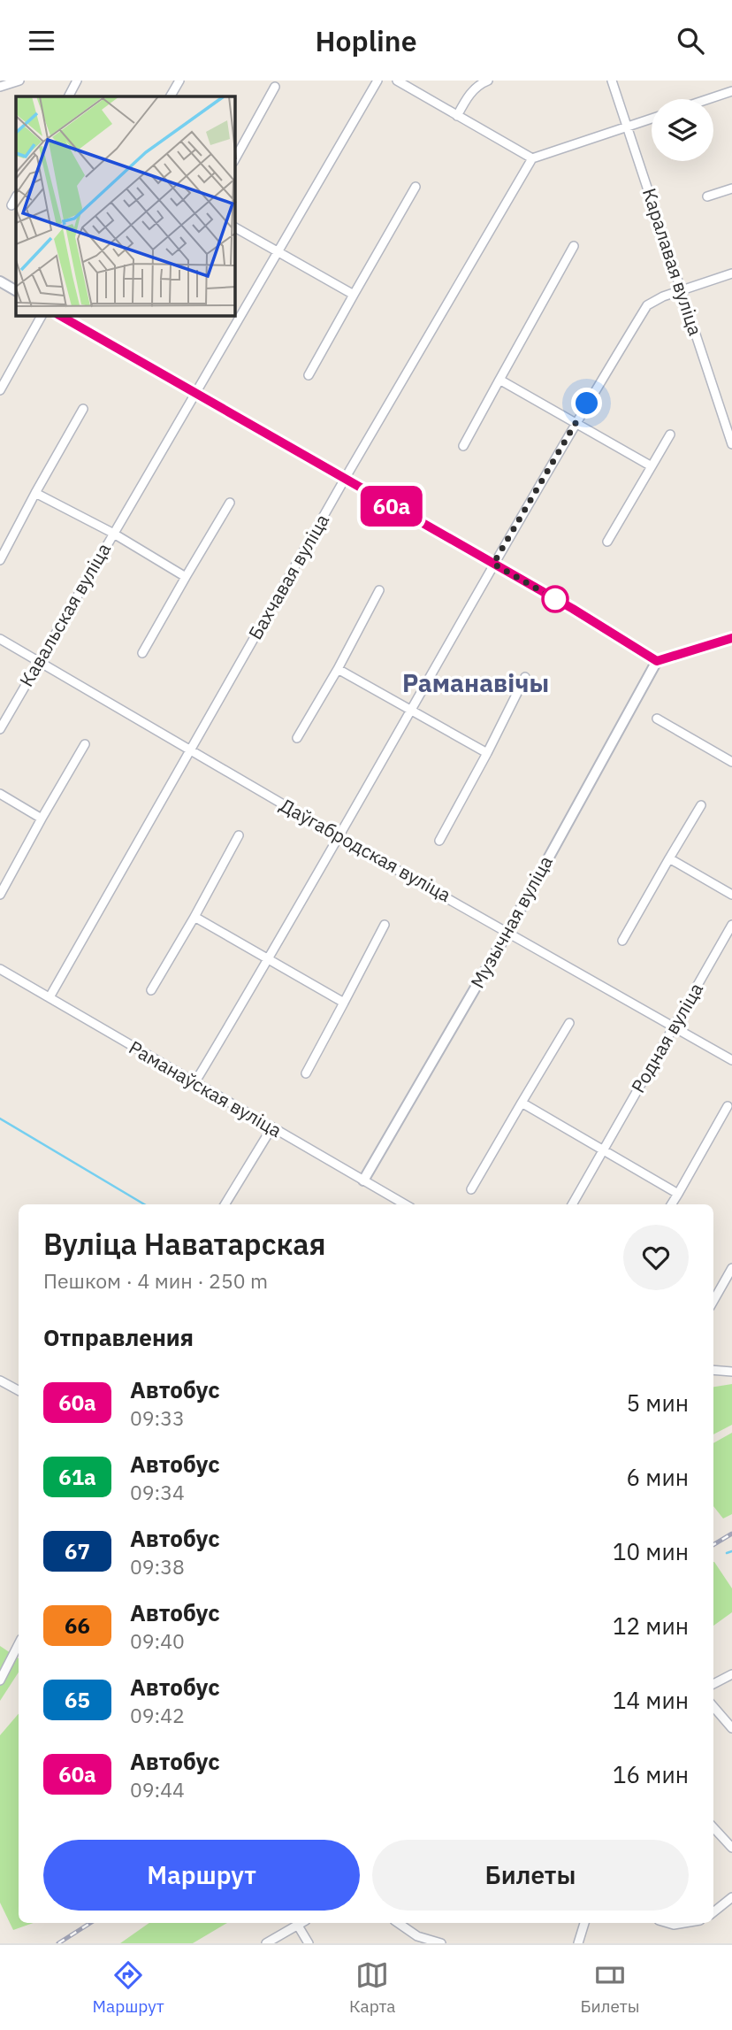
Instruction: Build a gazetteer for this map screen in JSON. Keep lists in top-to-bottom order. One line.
{"streets":{"street":["Каралавая вуліца","Бахчавая вуліца","Кавальская вуліца","Даўгабродская вуліца","Музычная вуліца","Родная вуліца","Раманаўская вуліца"]},"crossings":[["Бахчавая вуліца","Даўгабродская вуліца"],["Бахчавая вуліца","Раманаўская вуліца"],["Кавальская вуліца","Даўгабродская вуліца"],["Даўгабродская вуліца","Музычная вуліца"],["Даўгабродская вуліца","Родная вуліца"],["Музычная вуліца","Раманаўская вуліца"]],"districts":["Раманавічы"],"lines":["bus line 60а"],"page":{"header":"Hopline","on_map":"60а","heading":[["Вуліца Наватарская","Пешком · 4 мин · 250 m"],"Отправления"],"list":[{"mark":"60а","name":"Автобус","note":"09:33","value":"5 мин"},{"mark":"61а","name":"Автобус","note":"09:34","value":"6 мин"},{"mark":"67","name":"Автобус","note":"09:38","value":"10 мин"},{"mark":"66","name":"Автобус","note":"09:40","value":"12 мин"},{"mark":"65","name":"Автобус","note":"09:42","value":"14 мин"},{"mark":"60а","name":"Автобус","note":"09:44","value":"16 мин"}],"buttons":["Маршрут","Билеты"],"tabs":["Маршрут","Карта","Билеты"]}}
